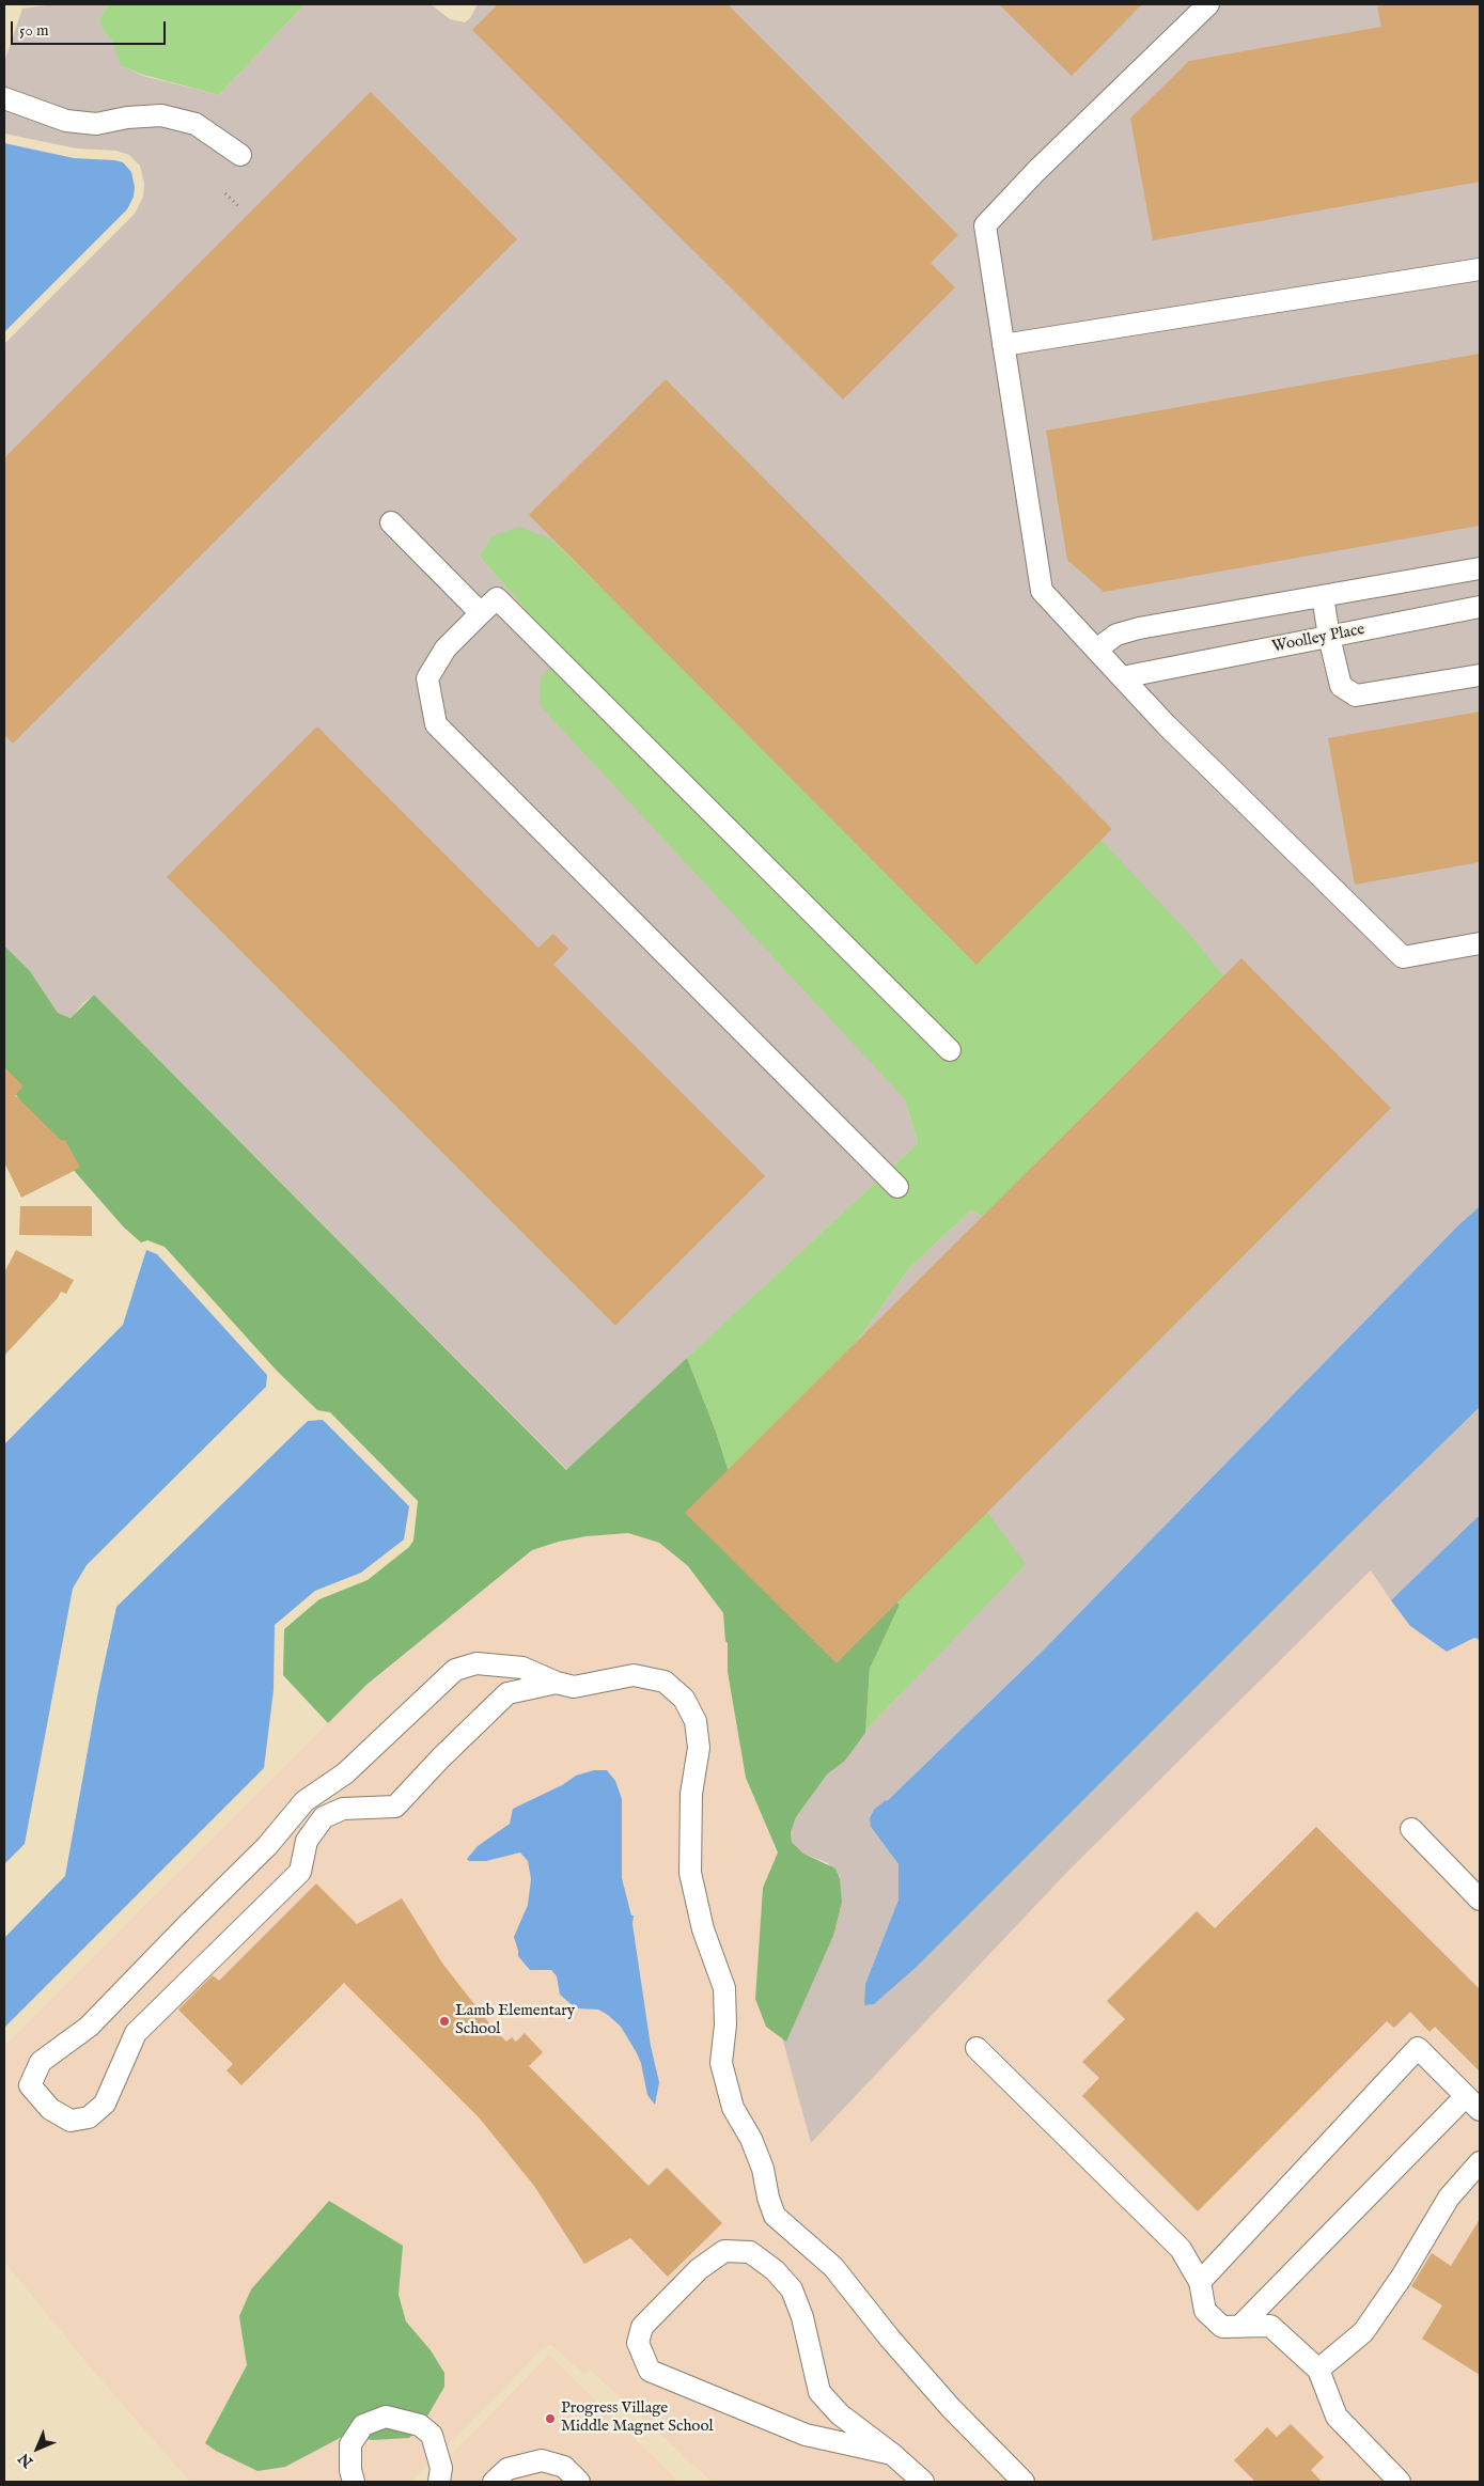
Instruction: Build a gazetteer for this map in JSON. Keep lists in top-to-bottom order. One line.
{"streets":{"street":["Woolley Place"]},"places":["Lamb Elementary School","Progress Village Middle Magnet School"],"scale_bar":"50 m","north":"bottom left"}
